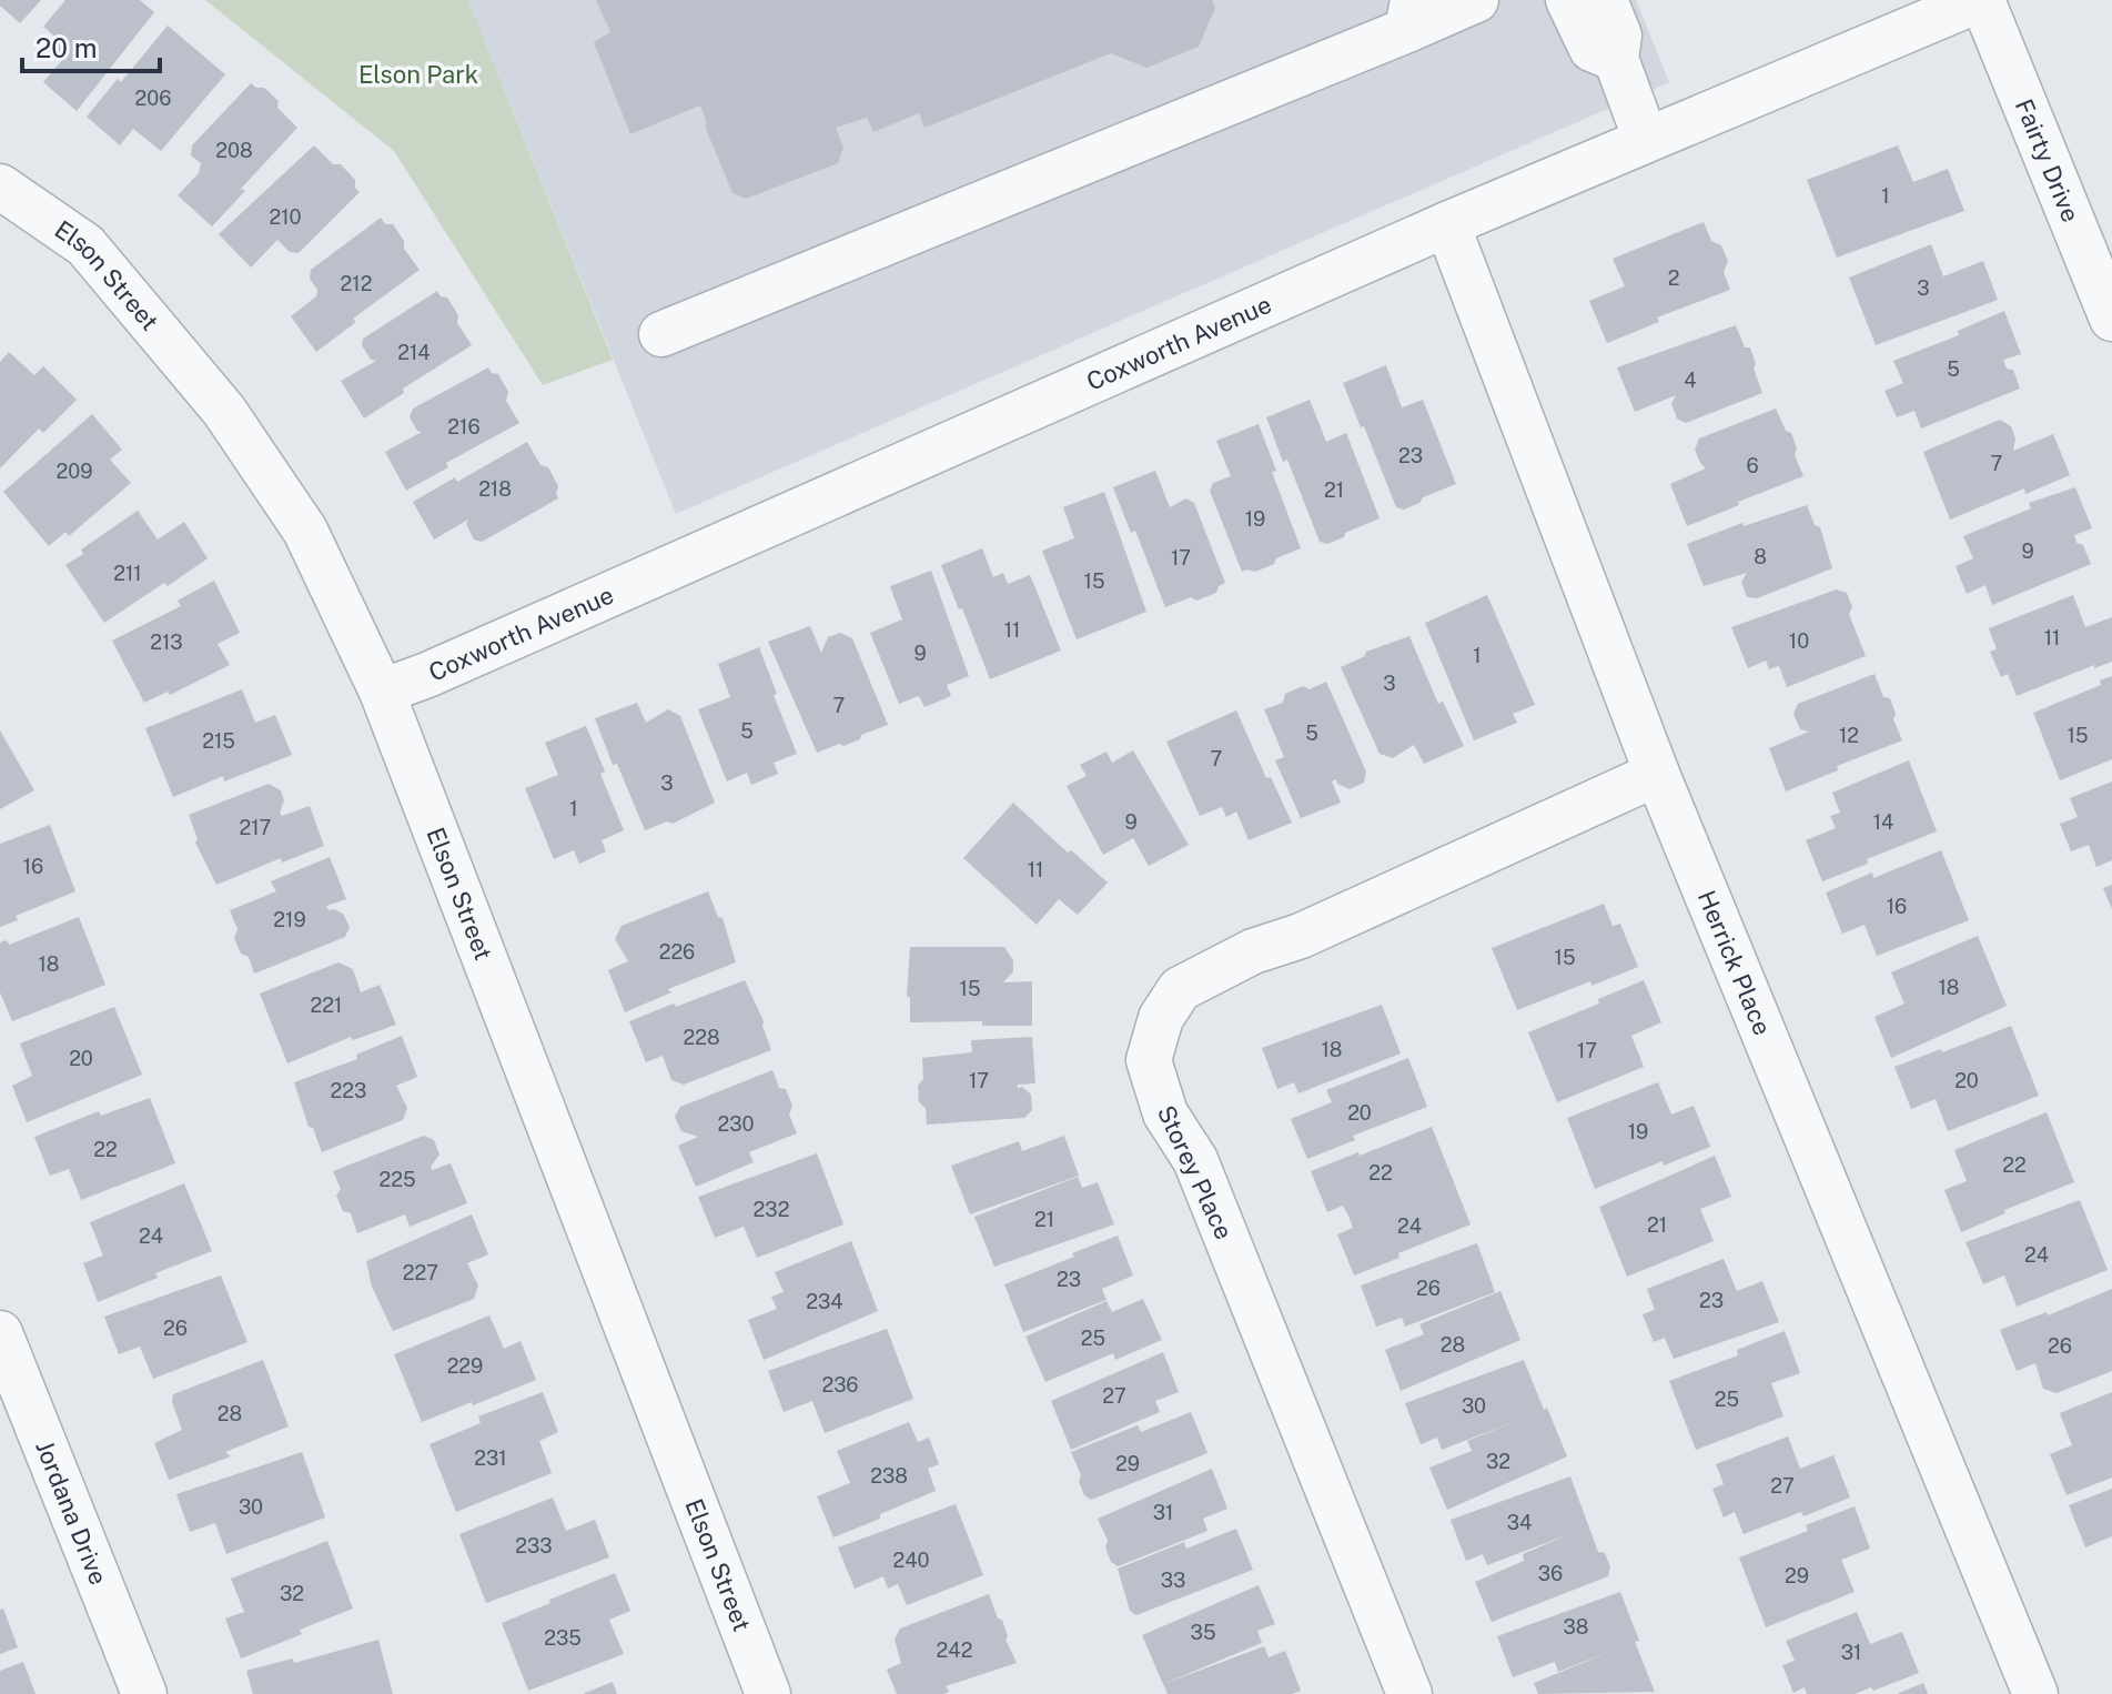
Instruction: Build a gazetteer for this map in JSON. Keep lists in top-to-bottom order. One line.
{"streets":{"street":["Fairty Drive","Elson Street","Coxworth Avenue","Herrick Place","Storey Place","Jordana Drive"]},"crossings":[["Fairty Drive","Coxworth Avenue"],["Elson Street","Coxworth Avenue"],["Coxworth Avenue","Herrick Place"],["Herrick Place","Storey Place"]],"parks":["Elson Park"],"house_numbers":["206","208","1","210","2","212","3","214","5","4","216","23","7","6","209","218","21","19","9","8","17","211","15","11","11","10","213","9","1","3","7","5","5","12","15","215","7","3","1","9","14","217","16","11","16","219","226","15","18","18","15","221","228","18","17","20","17","20","223","20","230","19","22","22","22","225","232","21","21","24","24","24","227","23","26","23","234","26","25","28","26","229","236","27","25","30","28","231","32","29","238","27","30","31","34","233","240","36","29","33","32","38","35","235","242","31"],"scale_bar":"20 m"}
